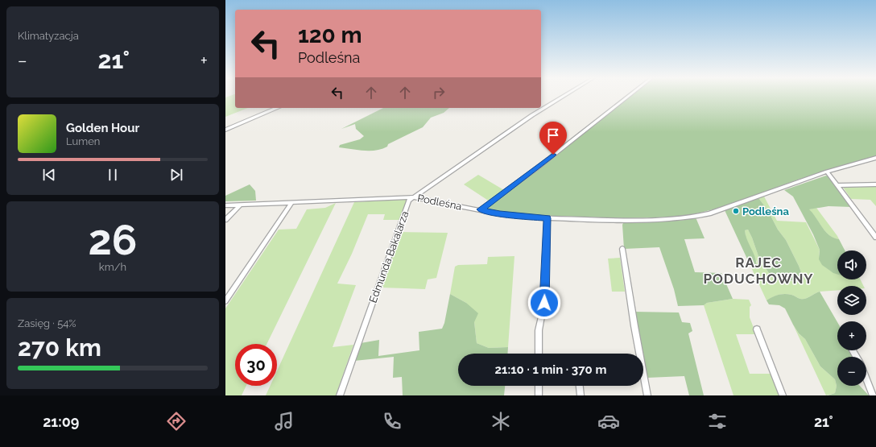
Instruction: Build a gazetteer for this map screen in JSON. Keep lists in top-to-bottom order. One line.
{"streets":{"street":["Podleśna","Edmunda Bakalarza"]},"crossings":[["Podleśna","Edmunda Bakalarza"]],"districts":["RAJEC PODUCHOWNY"],"places":["Podleśna"],"page":{"tile":["Klimatyzacja",["26","km/h"],["Zasięg · 54%","270 km"]],"turn":["120 m","Podleśna"],"heat":["−","21°","+"],"song":["Golden Hour","Lumen"],"map_buttons":["+","−"],"limit":"30","trip":"21:10 · 1 min · 370 m","tabs":["21:09","21°"]}}
